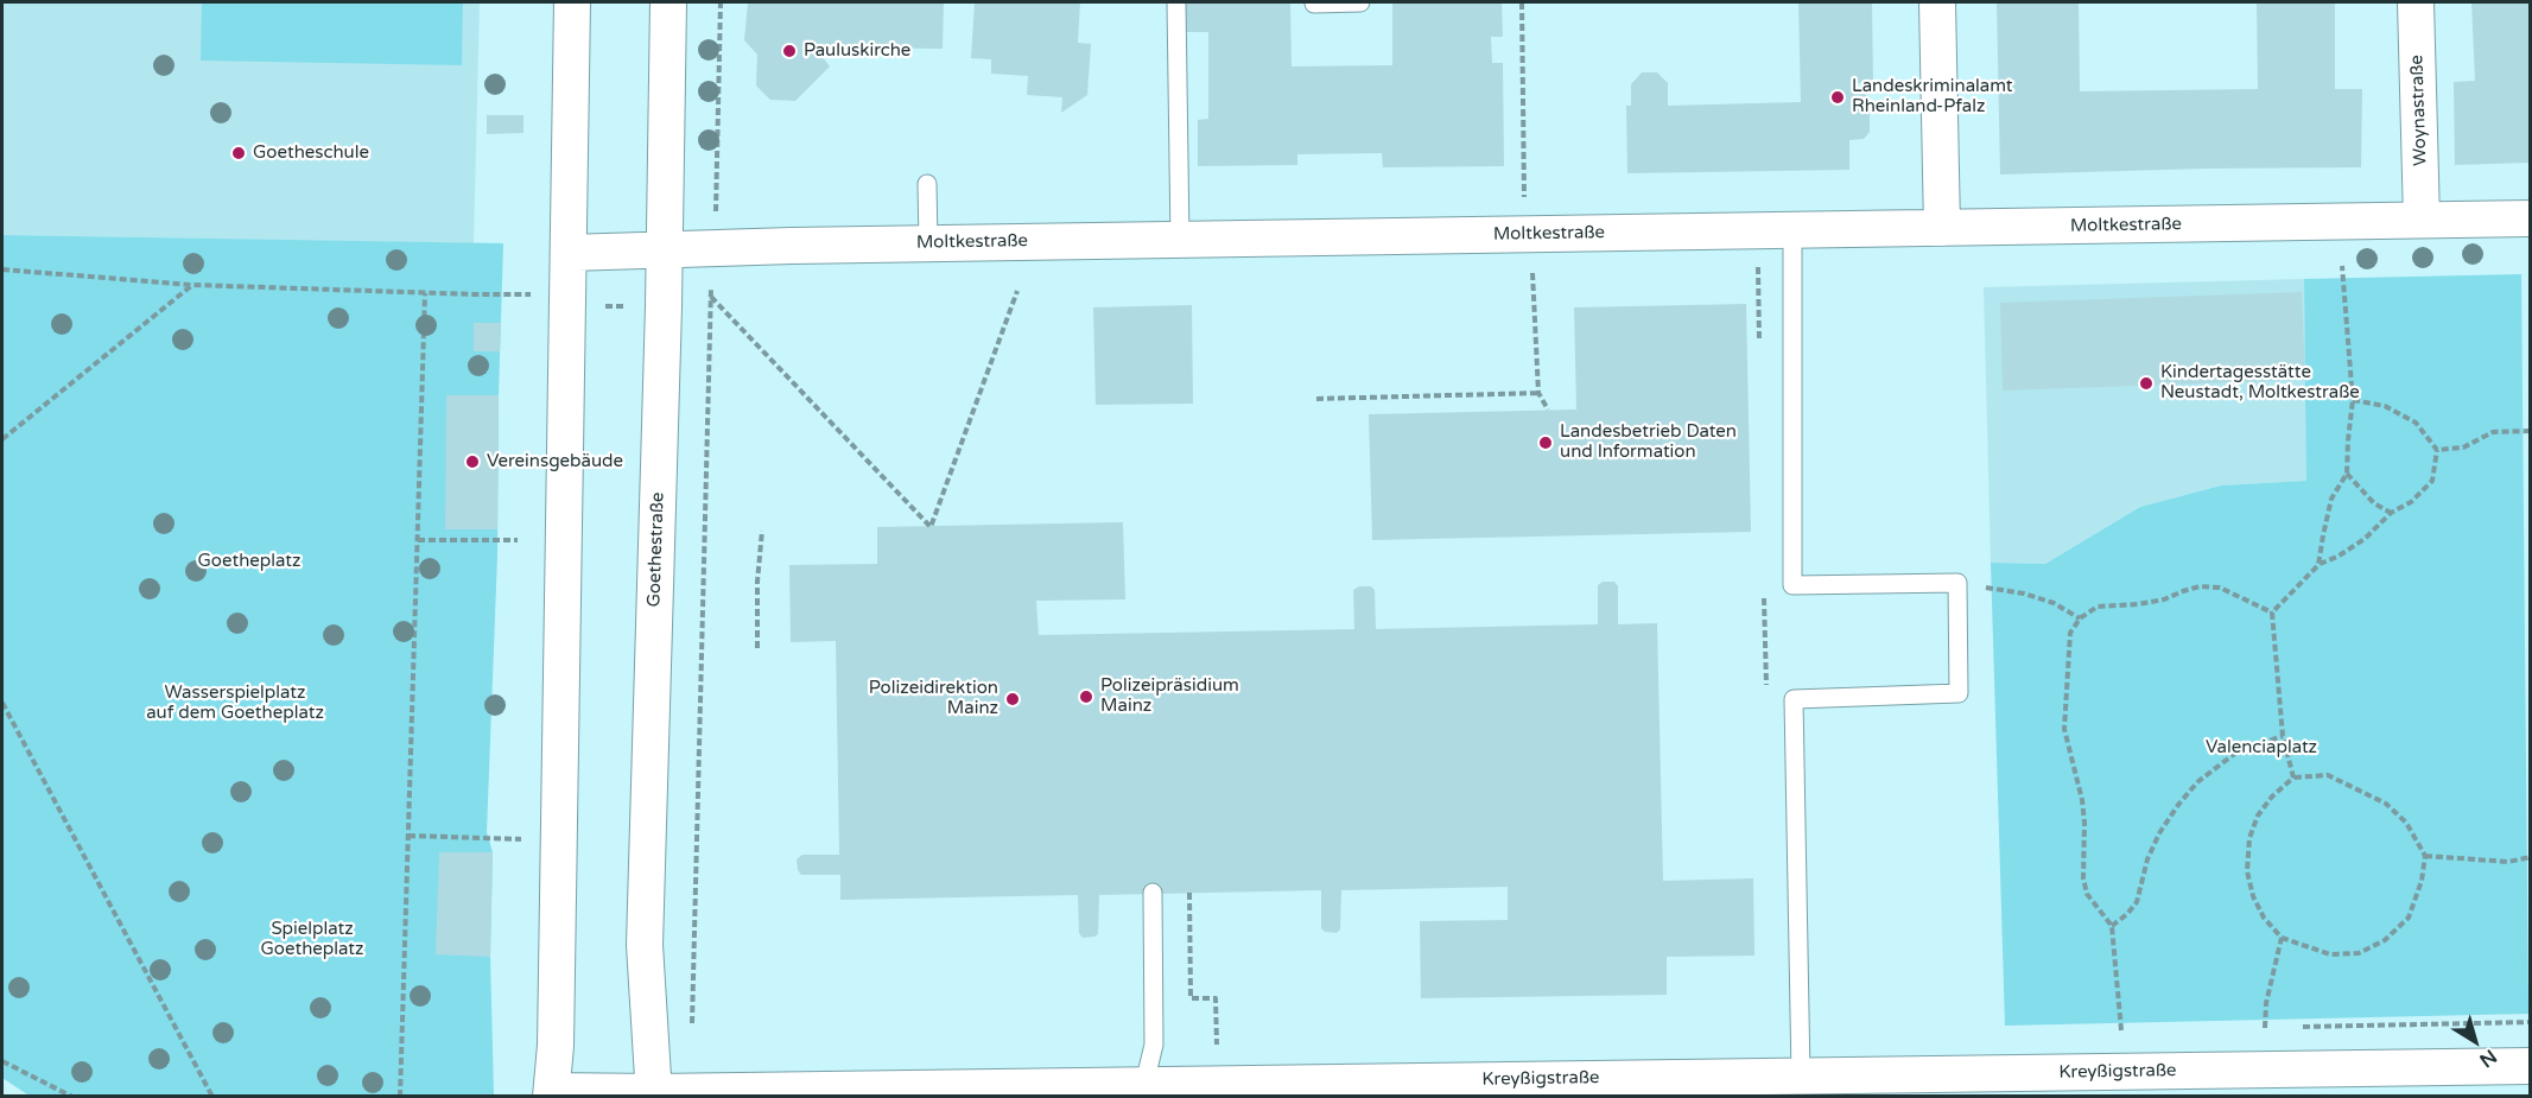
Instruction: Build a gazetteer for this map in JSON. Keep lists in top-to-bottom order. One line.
{"streets":{"street":["Woynastraße","Moltkestraße","Goethestraße","Kreyßigstraße"]},"crossings":[["Woynastraße","Moltkestraße"],["Moltkestraße","Goethestraße"],["Goethestraße","Kreyßigstraße"]],"parks":["Goetheplatz","Wasserspielplatz auf dem Goetheplatz","Valenciaplatz","Spielplatz Goetheplatz"],"places":["Pauluskirche","Landeskriminalamt Rheinland-Pfalz","Goetheschule","Kindertagesstätte Neustadt, Moltkestraße","Landesbetrieb Daten und Information","Vereinsgebäude","Polizeipräsidium Mainz","Polizeidirektion Mainz"],"north":"bottom right"}
